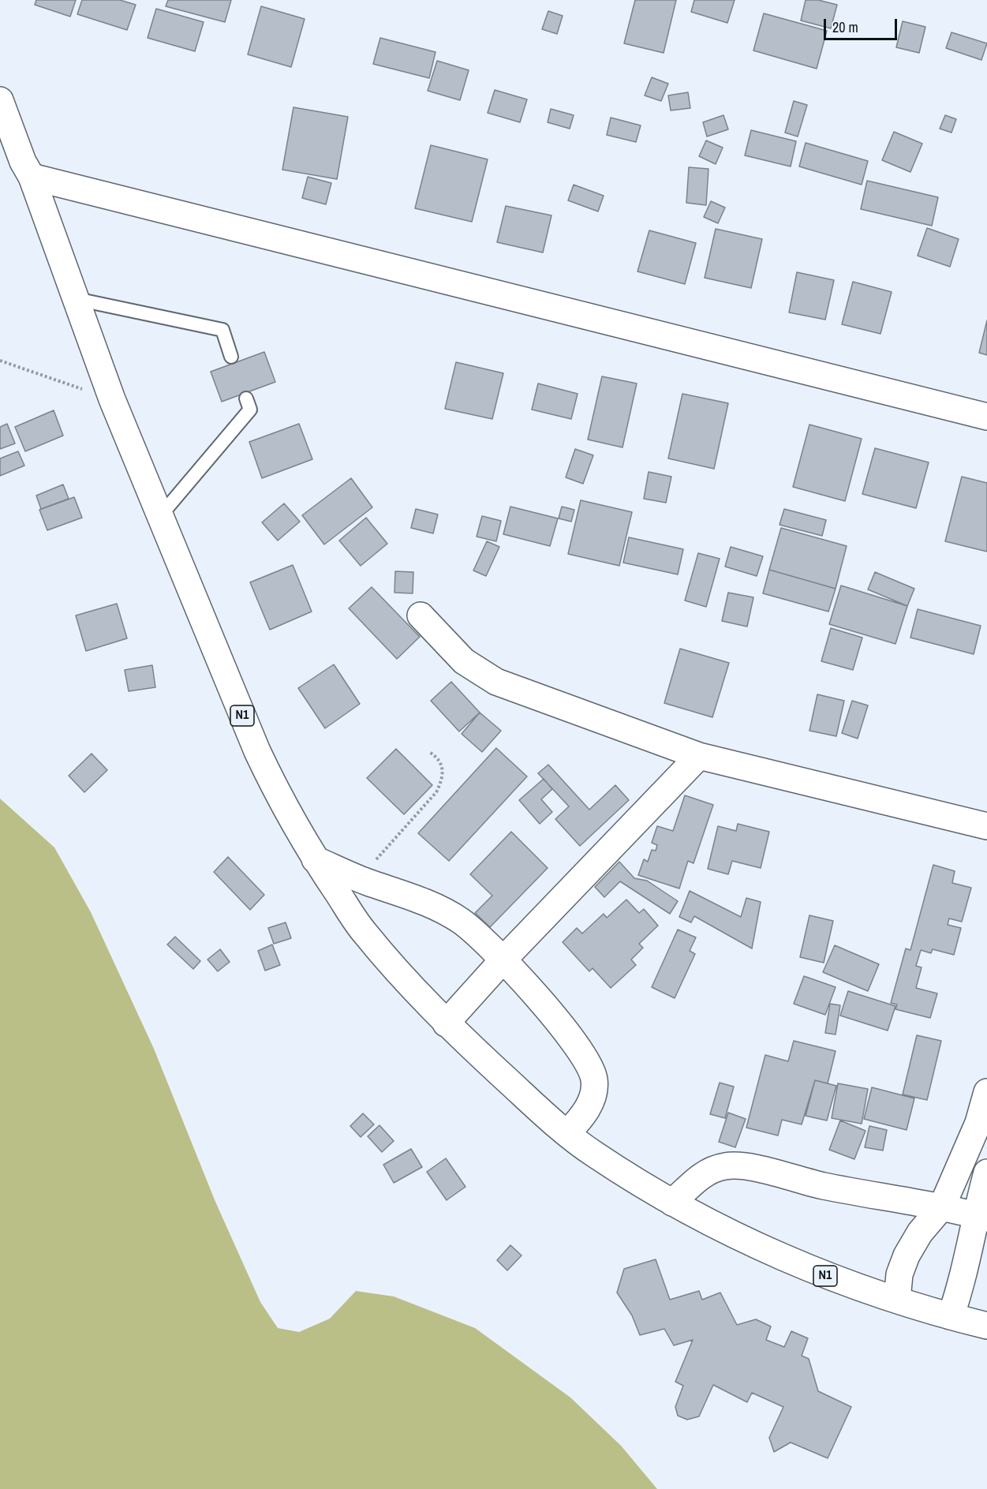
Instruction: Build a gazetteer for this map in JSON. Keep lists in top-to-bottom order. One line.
{"streets":{"main road":["N1"]},"scale_bar":"20 m"}
